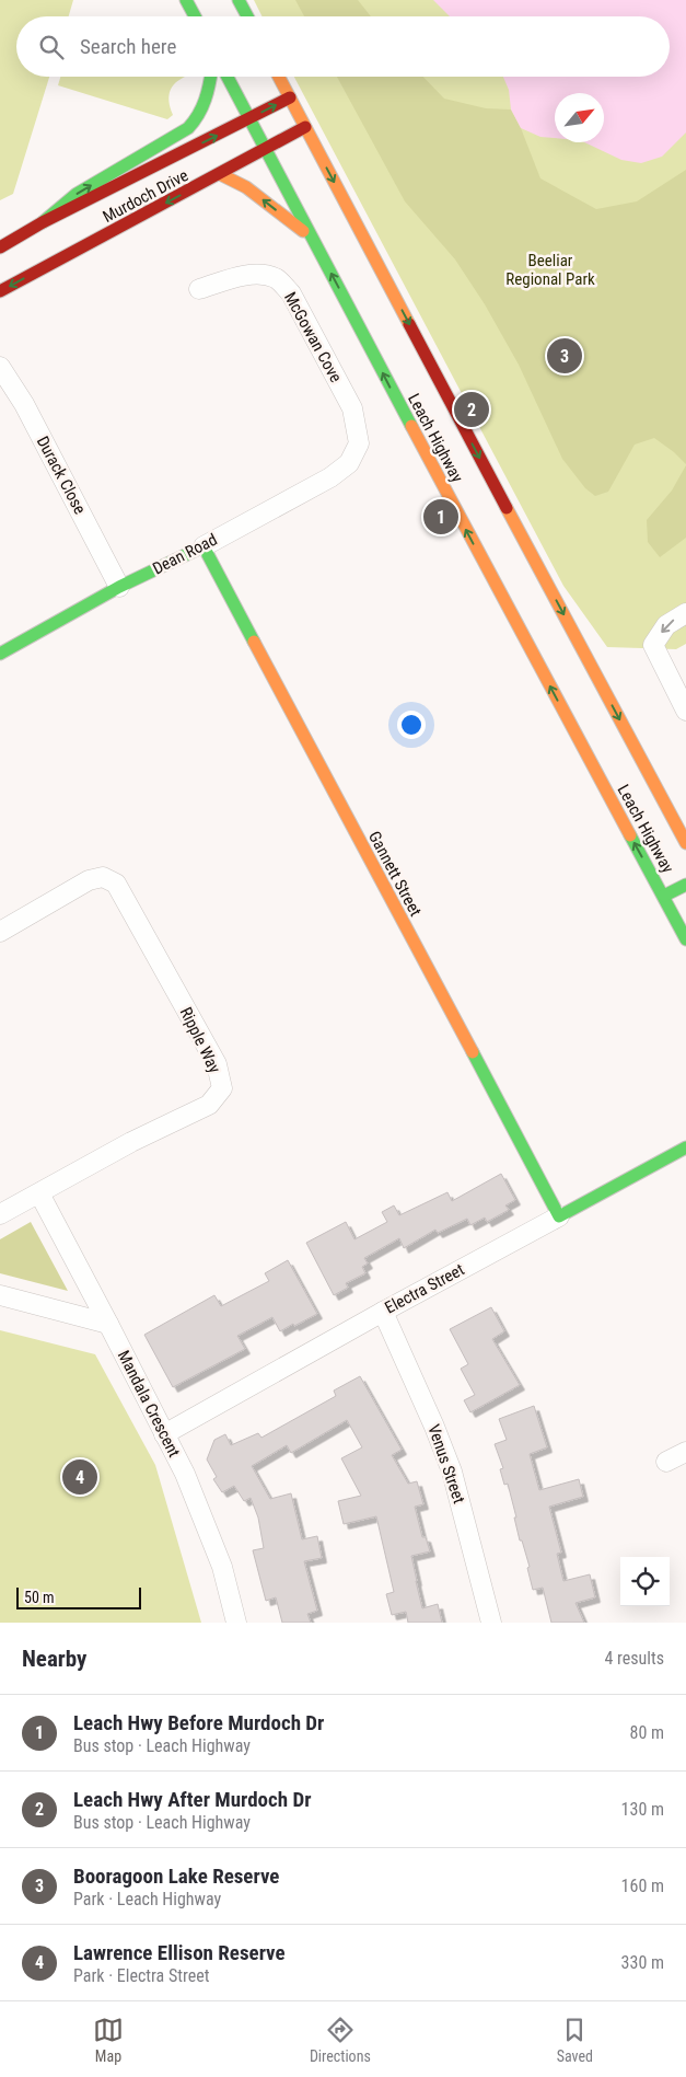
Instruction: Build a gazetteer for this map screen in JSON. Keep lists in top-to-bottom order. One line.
{"streets":{"main road":["Murdoch Drive","Leach Highway","Dean Road","Gannett Street","Electra Street"],"street":["McGowan Cove","Durack Close","Ripple Way","Mandala Crescent","Venus Street"]},"crossings":[["Murdoch Drive","Leach Highway"],["McGowan Cove","Dean Road"],["Durack Close","Dean Road"],["Dean Road","Gannett Street"],["Gannett Street","Electra Street"],["Ripple Way","Mandala Crescent"],["Electra Street","Mandala Crescent"],["Electra Street","Venus Street"]],"parks":["Beeliar Regional Park"],"scale_bar":"50 m","north":"top right","page":{"search":"Search here","pins":["3","2","1","4"],"scale":"50 m","heading":["Nearby","4 results"],"list":[{"mark":"1","name":"Leach Hwy Before Murdoch Dr","note":"Bus stop · Leach Highway","value":"80 m"},{"mark":"2","name":"Leach Hwy After Murdoch Dr","note":"Bus stop · Leach Highway","value":"130 m"},{"mark":"3","name":"Booragoon Lake Reserve","note":"Park · Leach Highway","value":"160 m"},{"mark":"4","name":"Lawrence Ellison Reserve","note":"Park · Electra Street","value":"330 m"}],"nav":["Map","Directions","Saved"]}}
